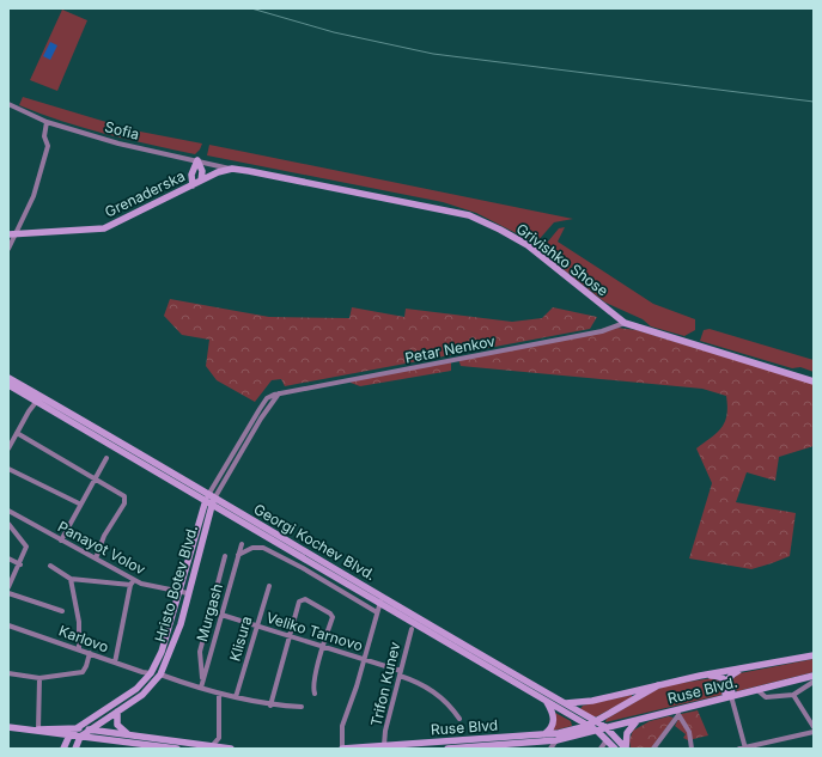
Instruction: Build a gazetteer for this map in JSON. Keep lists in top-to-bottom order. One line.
{"streets":{"main road":["Grenaderska","Grivishko Shose","Georgi Kochev Blvd.","Hristo Botev Blvd.","Ruse Blvd.","Ruse Blvd"],"street":["Sofia","Petar Nenkov","Panayot Volov","Murgash","Veliko Tarnovo","Karlovo","Klisura","Trifon Kunev"]},"crossings":[["Sofia","Grenaderska"],["Sofia","Grivishko Shose"],["Grenaderska","Grivishko Shose"],["Grivishko Shose","Petar Nenkov"],["Petar Nenkov","Georgi Kochev Blvd."],["Petar Nenkov","Hristo Botev Blvd."],["Georgi Kochev Blvd.","Hristo Botev Blvd."],["Georgi Kochev Blvd.","Ruse Blvd."],["Georgi Kochev Blvd.","Ruse Blvd"],["Panayot Volov","Hristo Botev Blvd."],["Hristo Botev Blvd.","Karlovo"],["Murgash","Veliko Tarnovo"],["Veliko Tarnovo","Klisura"],["Veliko Tarnovo","Trifon Kunev"],["Trifon Kunev","Ruse Blvd"],["Ruse Blvd.","Ruse Blvd"]]}
